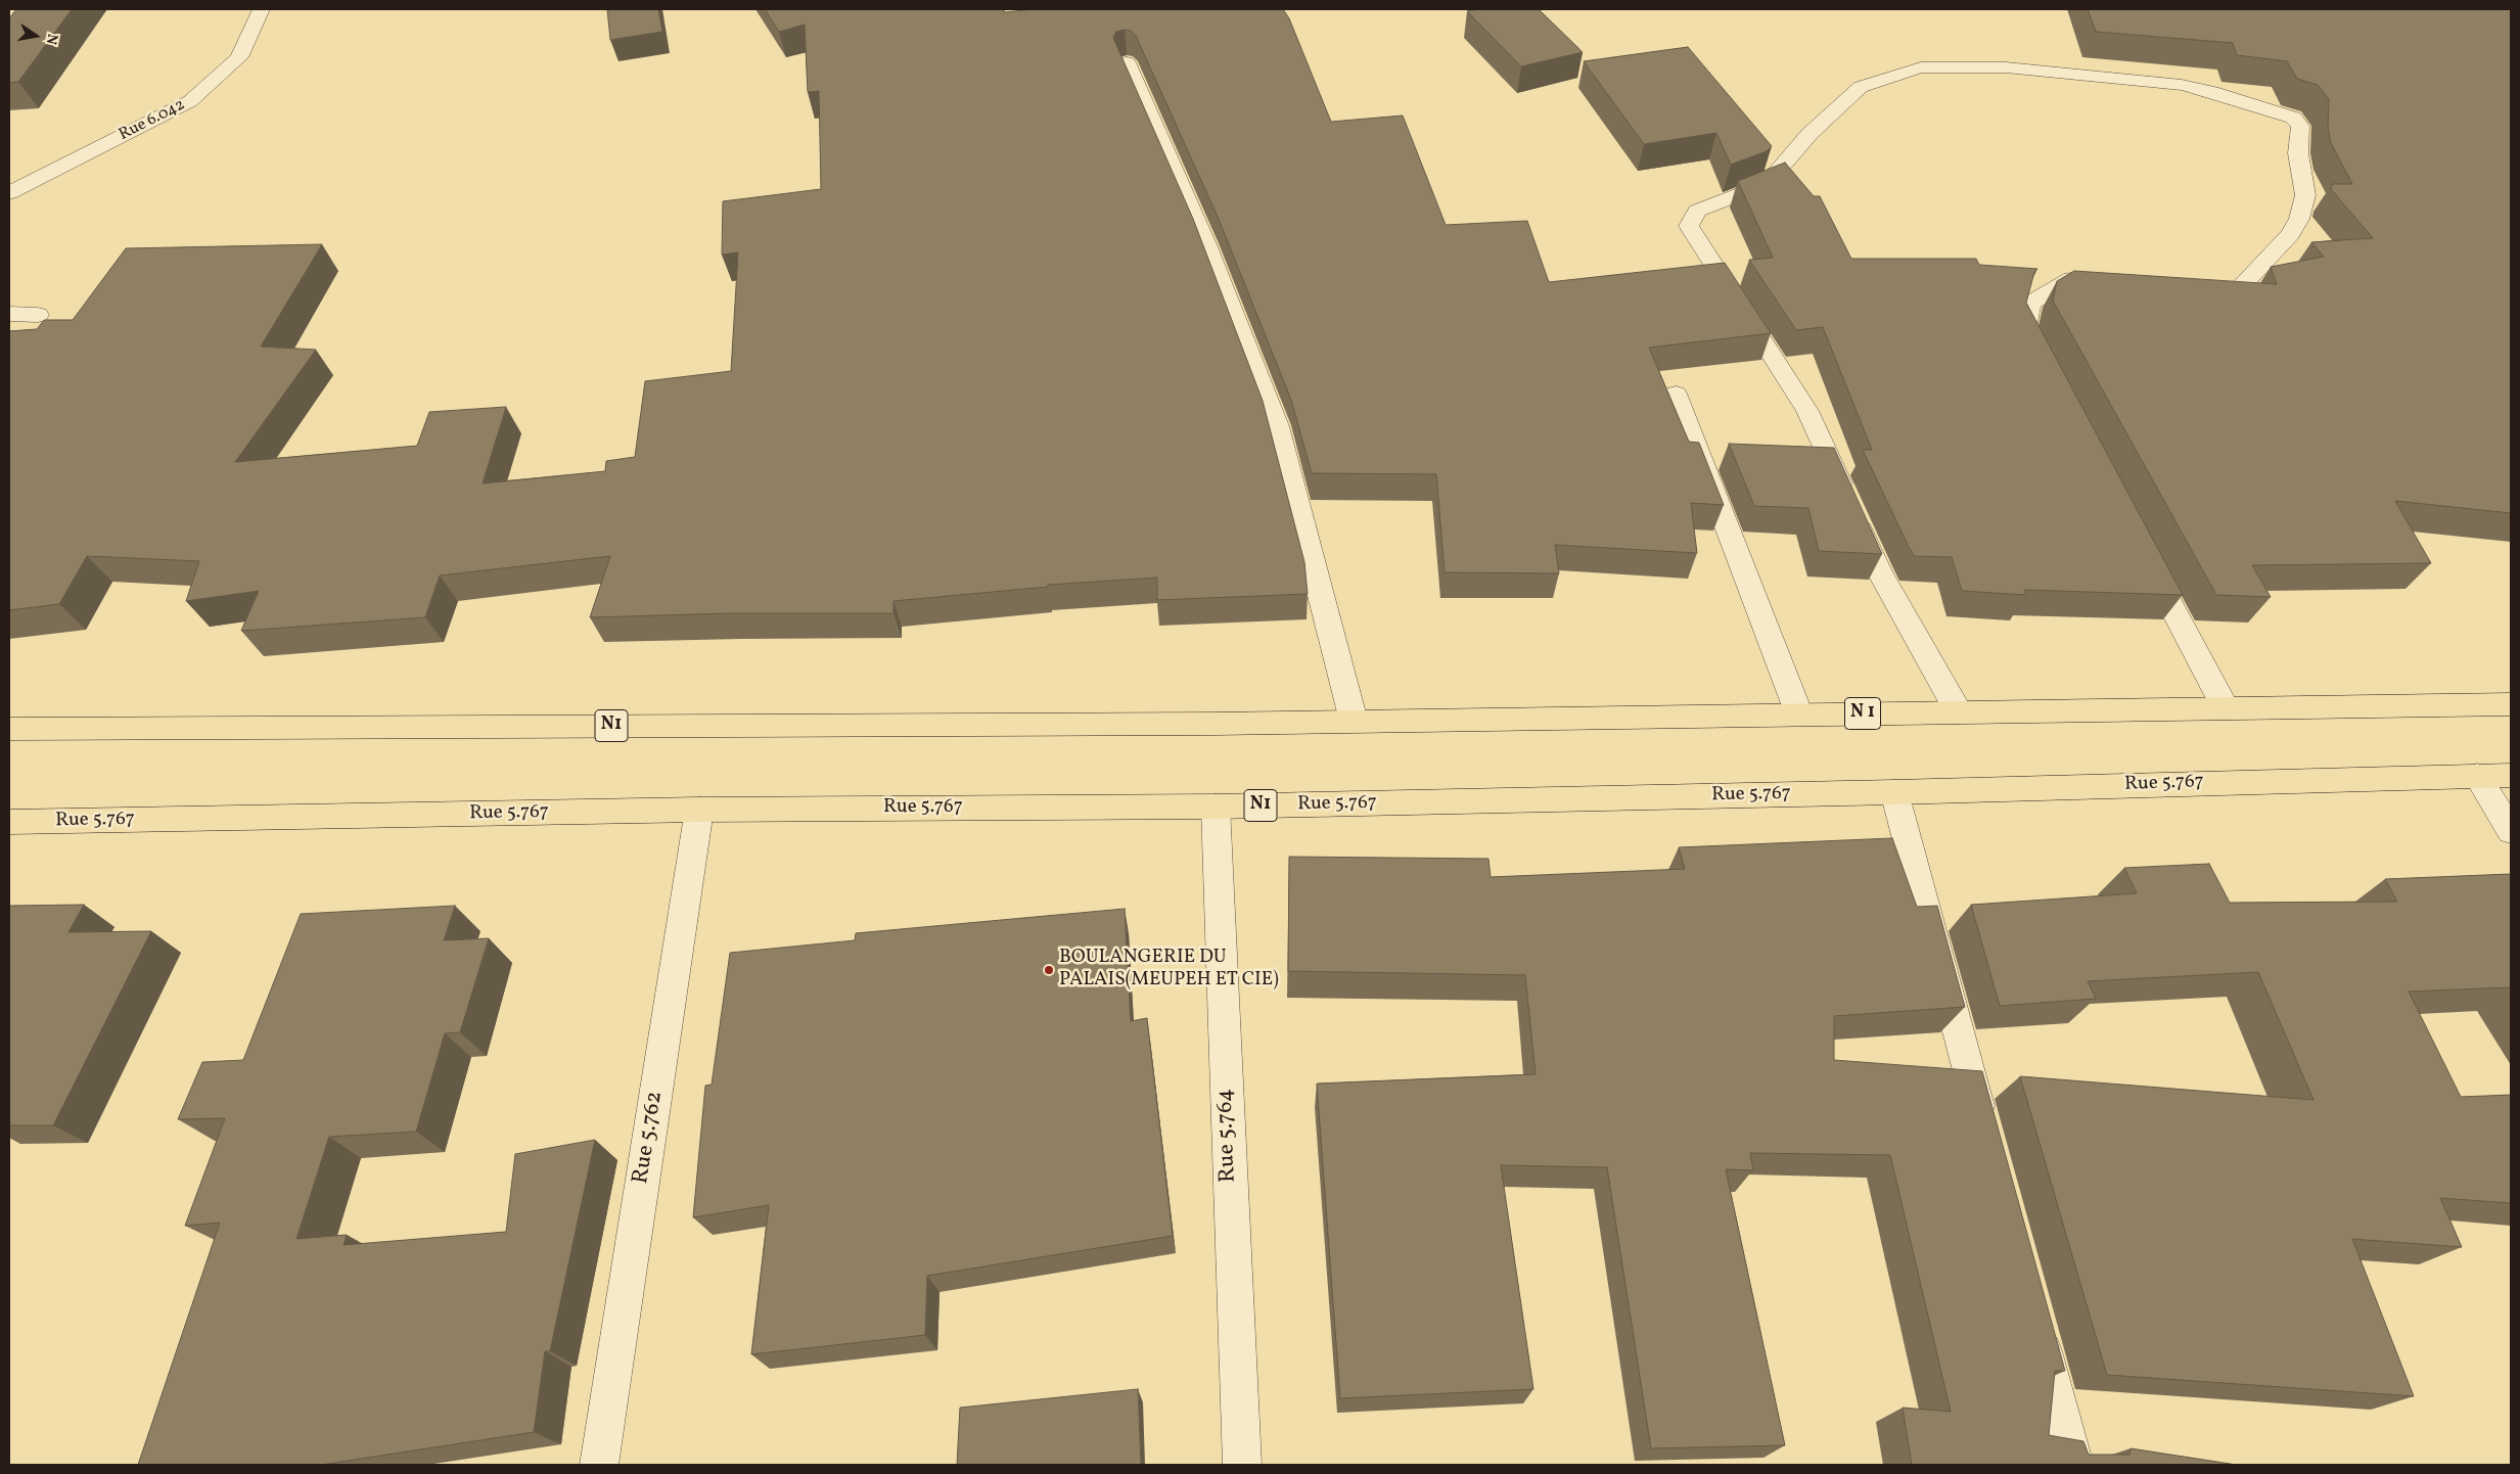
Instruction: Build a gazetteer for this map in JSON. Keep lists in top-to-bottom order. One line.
{"streets":{"highway":["N 1","N1","Rue 5.767"],"street":["Rue 6.042","Rue 5.764","Rue 5.762"]},"crossings":[["N 1","N1"],["Rue 5.767","Rue 5.764"],["Rue 5.767","Rue 5.762"]],"places":["BOULANGERIE DU PALAIS(MEUPEH ET CIE)"],"north":"right"}
